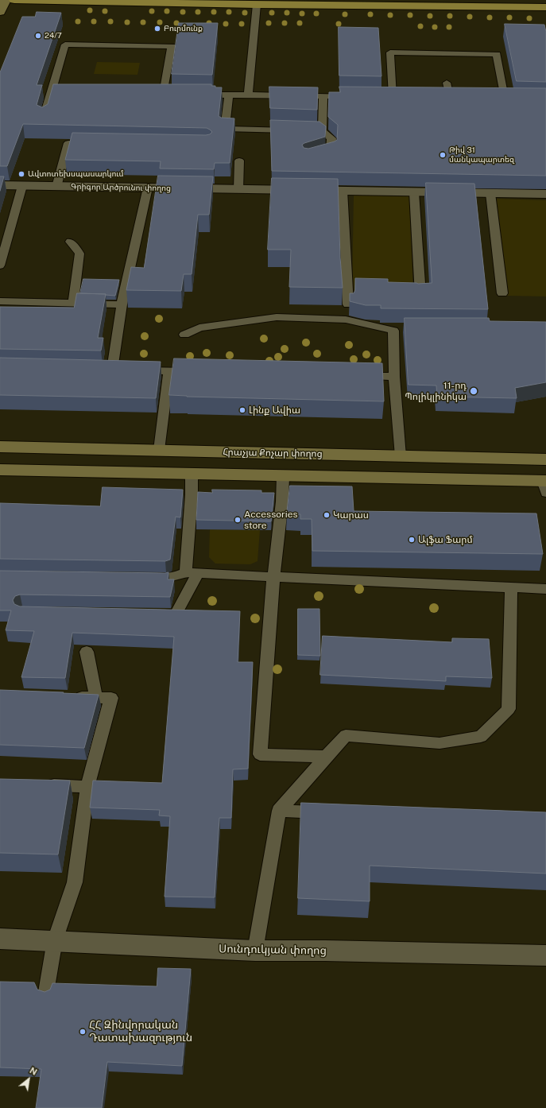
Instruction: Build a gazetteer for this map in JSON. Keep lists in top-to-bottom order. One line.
{"streets":{"main road":["Հրաչյա Քոչար փողոց"],"street":["Գրիգոր Արծրունու փողոց","Սունդուկյան փողոց"]},"places":["Բուրմունք","24/7","Թիվ 31 մանկապարտեզ","Ավտոտեխսպասարկում","11-րդ Պոլիկլինիկա","Լինք Ավիա","Կարաս","Accessories store","Ալֆա Ֆարմ","ՀՀ Զինվորական Դատախազություն"],"north":"top right"}
